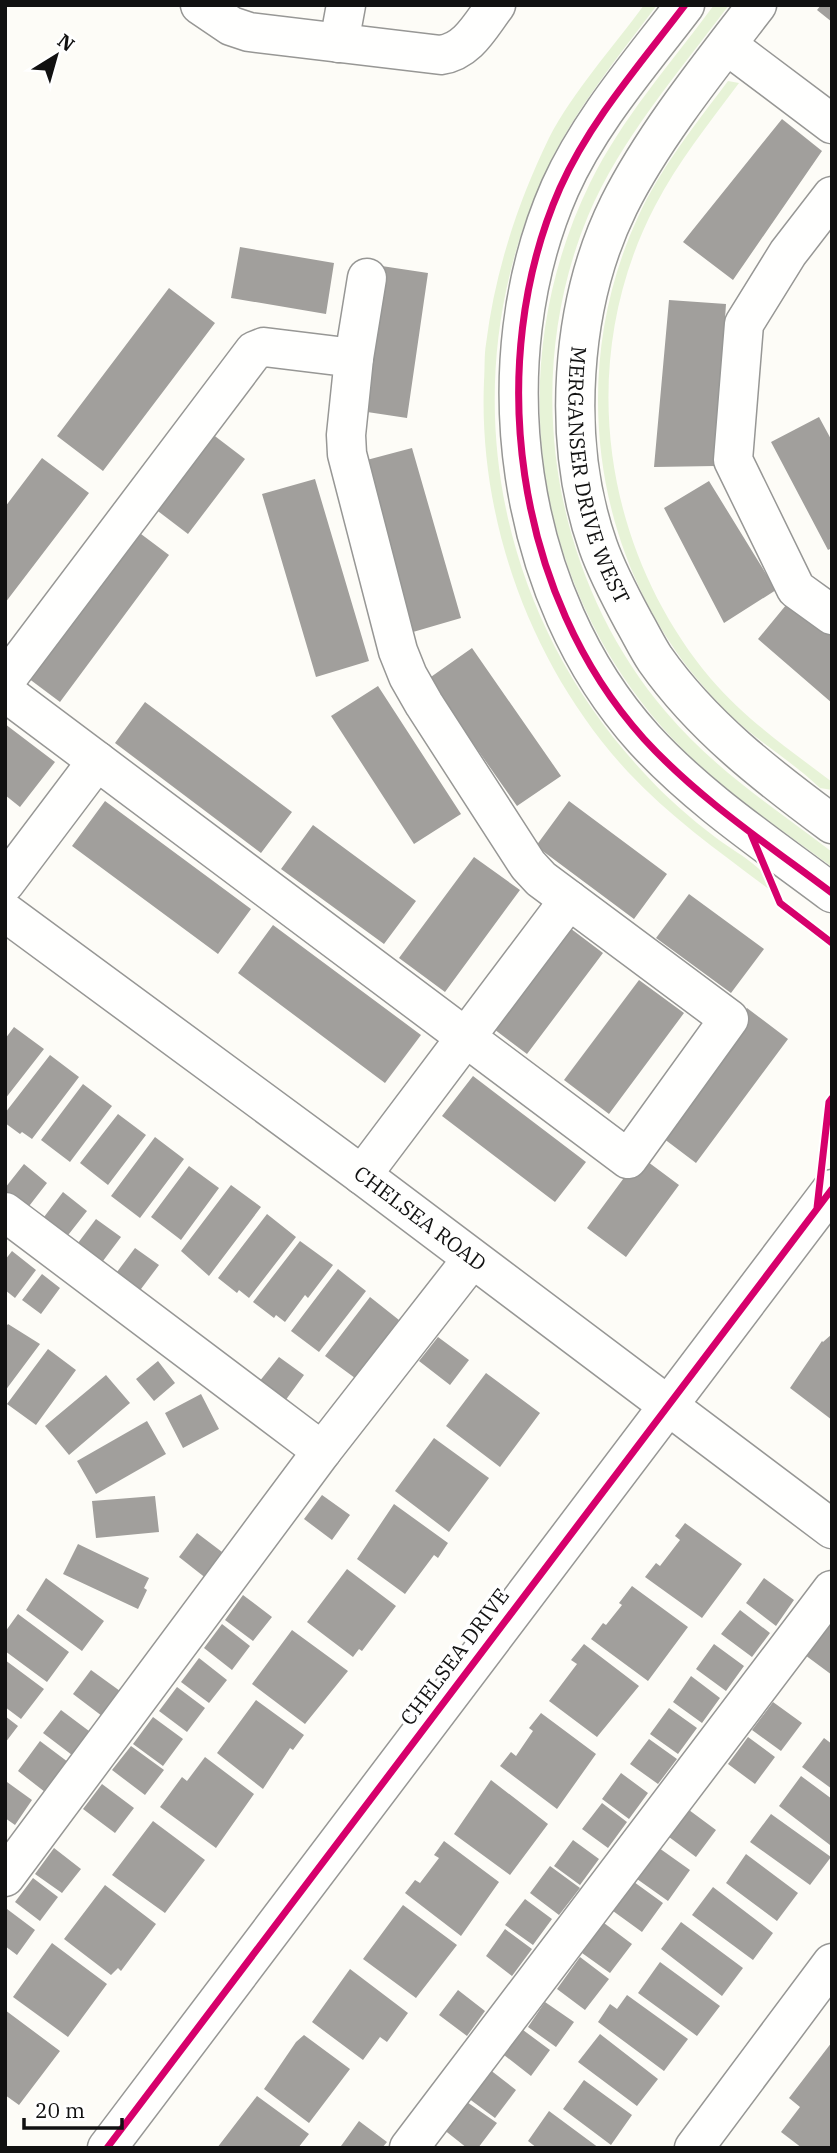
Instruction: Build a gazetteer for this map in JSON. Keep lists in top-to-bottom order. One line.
{"streets":{"street":["MERGANSER DRIVE WEST","CHELSEA ROAD","CHELSEA DRIVE"]},"crossings":[["CHELSEA ROAD","CHELSEA DRIVE"]],"scale_bar":"20 m","north":"top right"}
